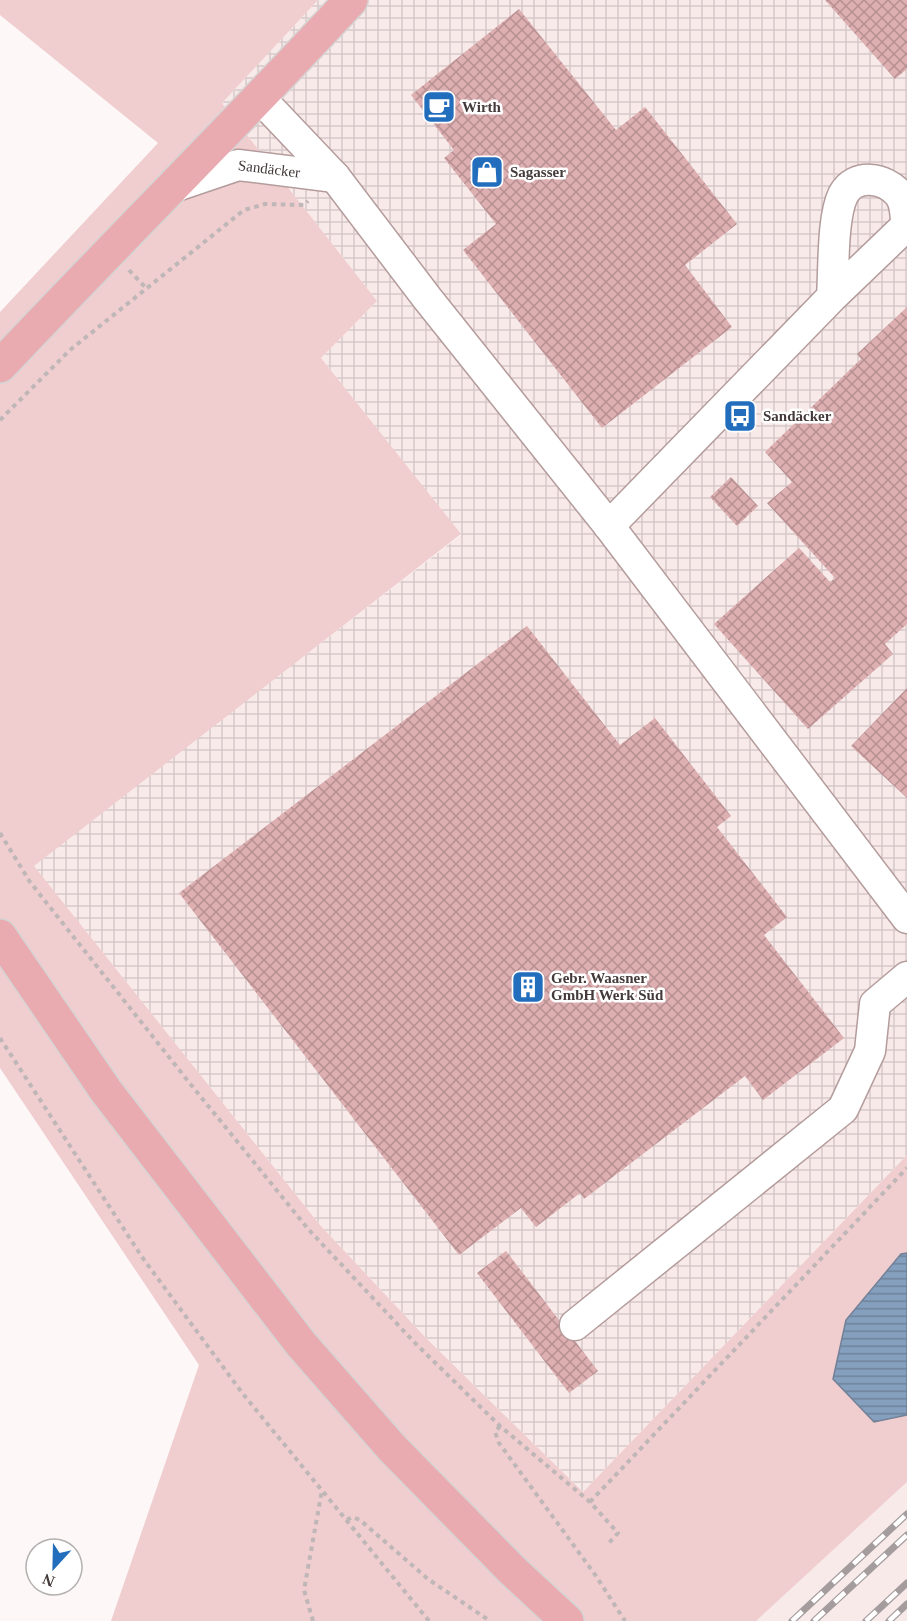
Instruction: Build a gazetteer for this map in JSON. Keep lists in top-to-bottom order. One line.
{"streets":{"street":["Sandäcker"]},"places":{"cafe":["Wirth"],"shop":["Sagasser"],"bus stop":["Sandäcker"],"building":["Gebr. Waasner GmbH Werk Süd"]},"north":"bottom"}
